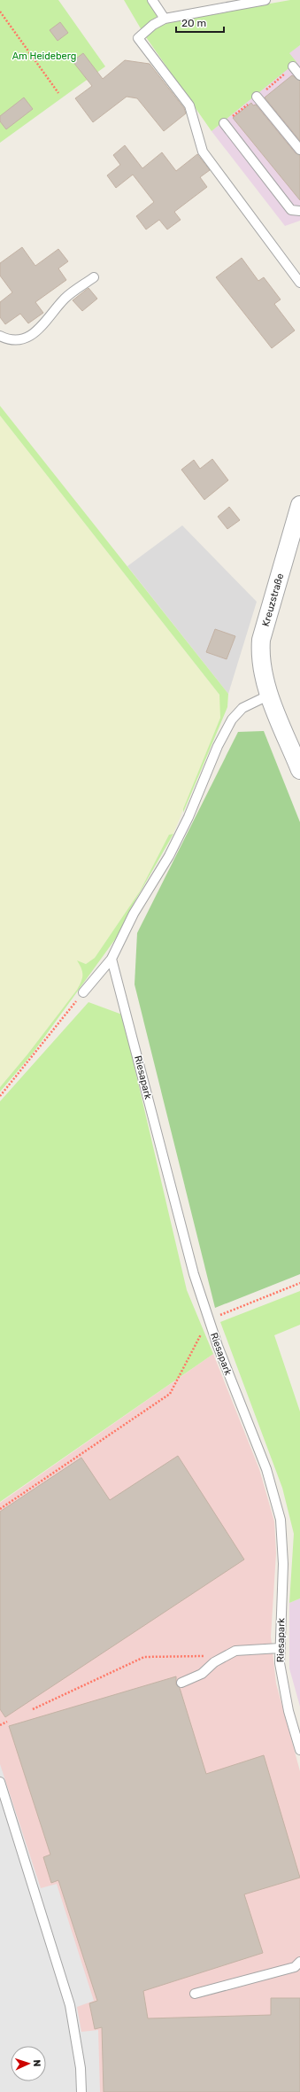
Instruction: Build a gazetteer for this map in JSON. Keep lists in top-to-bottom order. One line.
{"streets":{"street":["Kreuzstraße"],"lane":["Riesapark"]},"parks":["Am Heideberg"],"scale_bar":"20 m","north":"right"}
